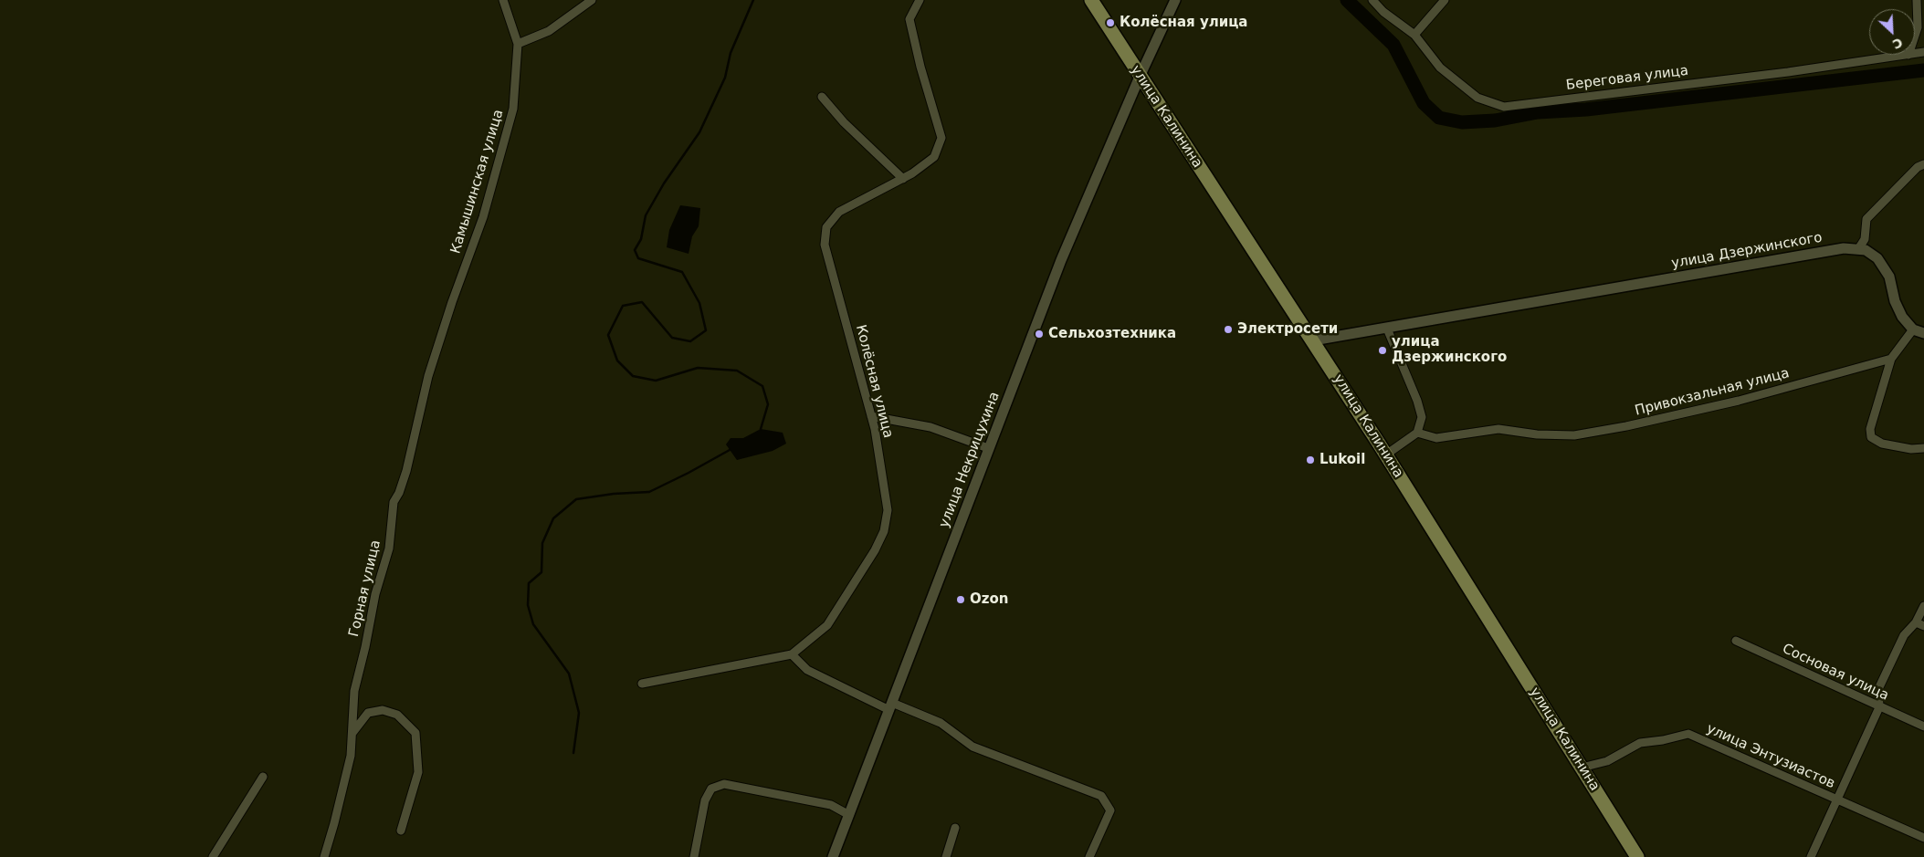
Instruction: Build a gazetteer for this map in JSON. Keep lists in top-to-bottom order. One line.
{"streets":{"main road":["улица Калинина"],"street":["Береговая улица","Камышинская улица","улица Дзержинского","Колёсная улица","Привокзальная улица","улица Некрицухина","Горная улица","Сосновая улица","улица Энтузиастов"]},"crossings":[["улица Калинина","улица Дзержинского"],["улица Калинина","улица Некрицухина"],["улица Калинина","улица Энтузиастов"],["Камышинская улица","Горная улица"]],"places":["Колёсная улица","Электросети","Сельхозтехника","улица Дзержинского","Lukoil","Ozon"],"north":"bottom right"}
